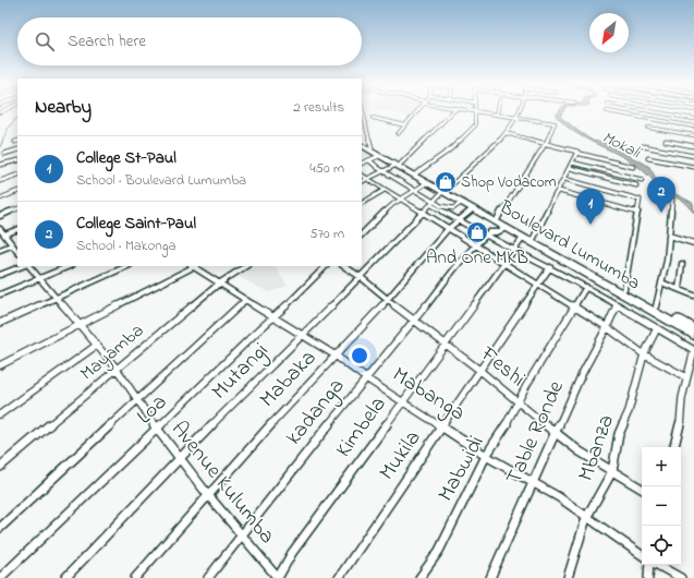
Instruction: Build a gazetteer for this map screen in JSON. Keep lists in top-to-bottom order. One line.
{"streets":{"highway":["Boulevard Lumumba"],"street":["Mayamba","Feshi","Mutangi","Mabaka","Mabanga","Loa","kadanga","Kimbela","Table Ronde","Mbanza","Mukila","Mabwidi","Avenue Kulumba"]},"crossings":[["Boulevard Lumumba","Mutangi"],["Boulevard Lumumba","Mabaka"],["Boulevard Lumumba","Kimbela"],["Mayamba","Mabanga"],["Mayamba","Avenue Kulumba"],["Feshi","Mutangi"],["Feshi","Mabaka"],["Feshi","kadanga"],["Feshi","Kimbela"],["Feshi","Table Ronde"],["Feshi","Mbanza"],["Feshi","Mukila"],["Feshi","Mabwidi"],["Mutangi","Mabanga"],["Mutangi","Avenue Kulumba"],["Mabaka","Mabanga"],["Mabaka","Avenue Kulumba"],["Mabanga","Loa"],["Mabanga","kadanga"],["Mabanga","Kimbela"],["Mabanga","Table Ronde"],["Mabanga","Mbanza"],["Mabanga","Mukila"],["Mabanga","Mabwidi"],["Loa","Avenue Kulumba"],["kadanga","Avenue Kulumba"],["Kimbela","Avenue Kulumba"]],"water":["Mokali"],"places":{"shop":["Shop Vodacom","And One MKB"]},"north":"bottom left","page":{"search":"Search here","heading":["Nearby","2 results"],"list":[{"mark":"1","name":"College St-Paul","note":"School · Boulevard Lumumba","value":"450 m"},{"mark":"2","name":"College Saint-Paul","note":"School · Makonga","value":"570 m"}],"pins":["2","1"],"map_buttons":["+","−"]}}
